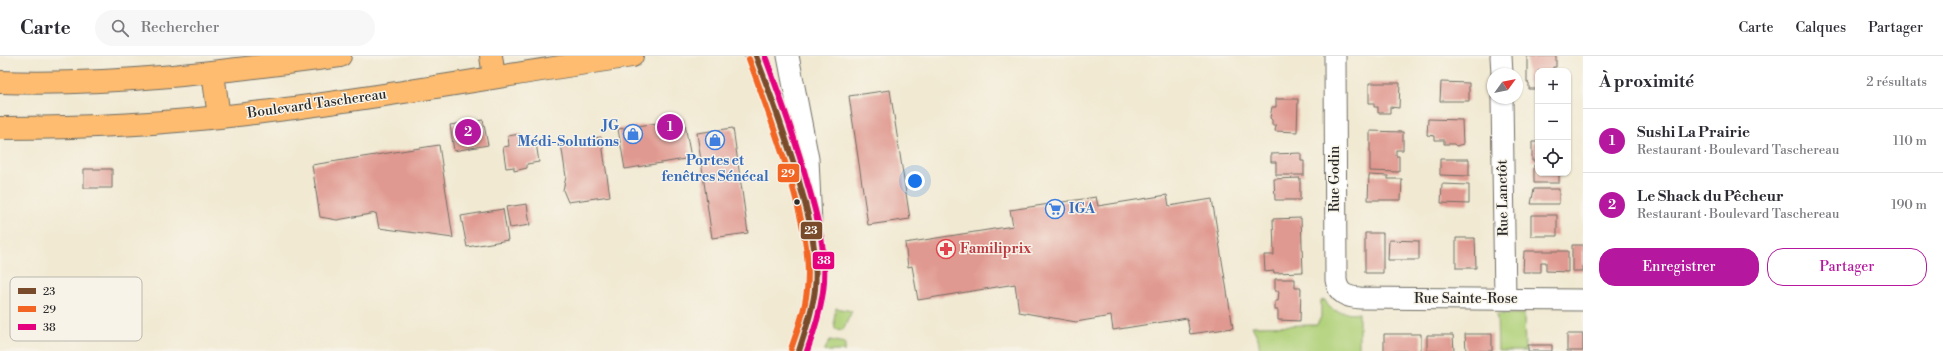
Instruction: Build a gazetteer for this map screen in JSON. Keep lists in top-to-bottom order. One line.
{"streets":{"main road":["Boulevard Taschereau"],"street":["Rue Godin","Rue Lanctôt","Rue Sainte-Rose"]},"crossings":[["Rue Godin","Rue Sainte-Rose"],["Rue Lanctôt","Rue Sainte-Rose"]],"places":{"shop":["JG Médi-Solutions","Portes et fenêtres Sénécal"],"supermarket":["IGA"],"pharmacy":["Familiprix"]},"lines":["transit line 23","transit line 38","transit line 29"],"legend":["23","29","38"],"north":"top right","page":{"header":"Carte","search":"Rechercher","nav":["Carte","Calques","Partager"],"heading":["À proximité","2 résultats"],"map_buttons":["+","−"],"list":[{"mark":"1","name":"Sushi La Prairie","note":"Restaurant · Boulevard Taschereau","value":"110 m"},{"mark":"2","name":"Le Shack du Pêcheur","note":"Restaurant · Boulevard Taschereau","value":"190 m"}],"pins":["1","2"],"buttons":["Enregistrer","Partager"]}}
